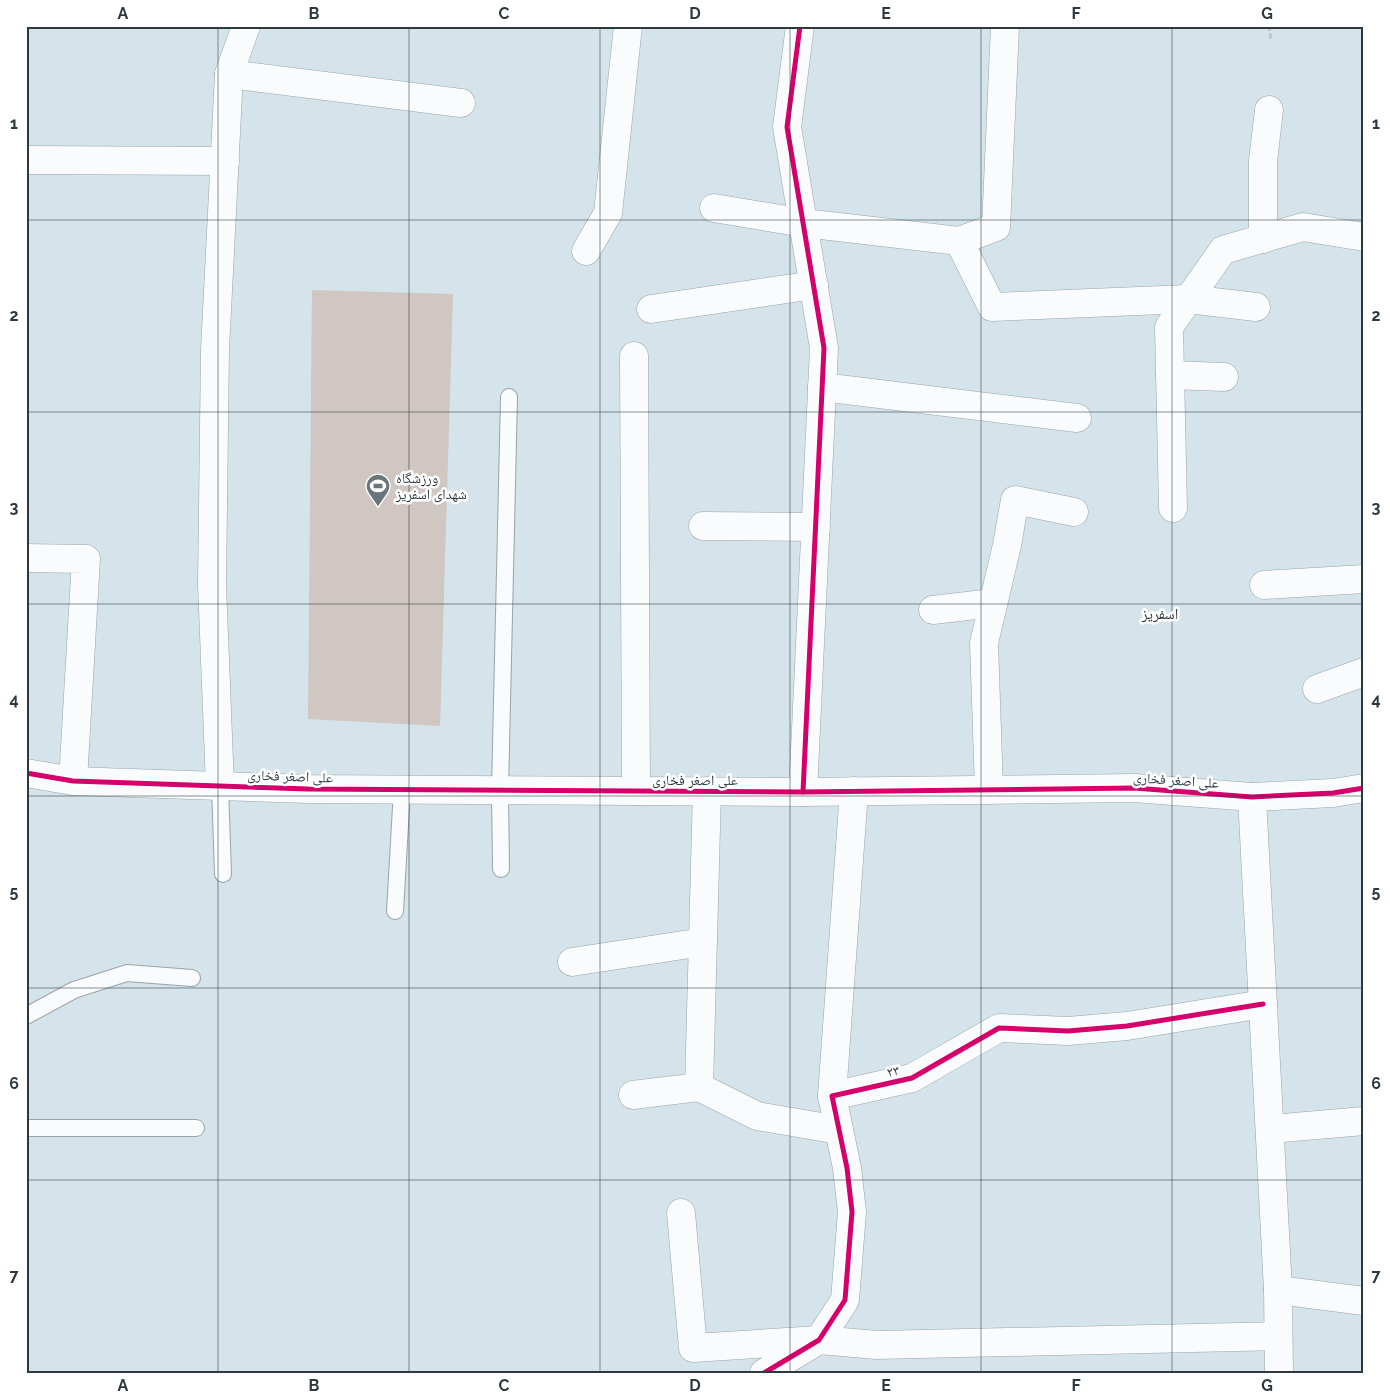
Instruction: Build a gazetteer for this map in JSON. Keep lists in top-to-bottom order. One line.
{"streets":{"street":["علی اصغر فخاری","۲۳"]},"districts":["اسفریز"],"places":{"sports":["ورزشگاه شهدای اسفریز"]},"grid":{"columns":["A","B","C","D","E","F","G"],"rows":["1","2","3","4","5","6","7"]}}
